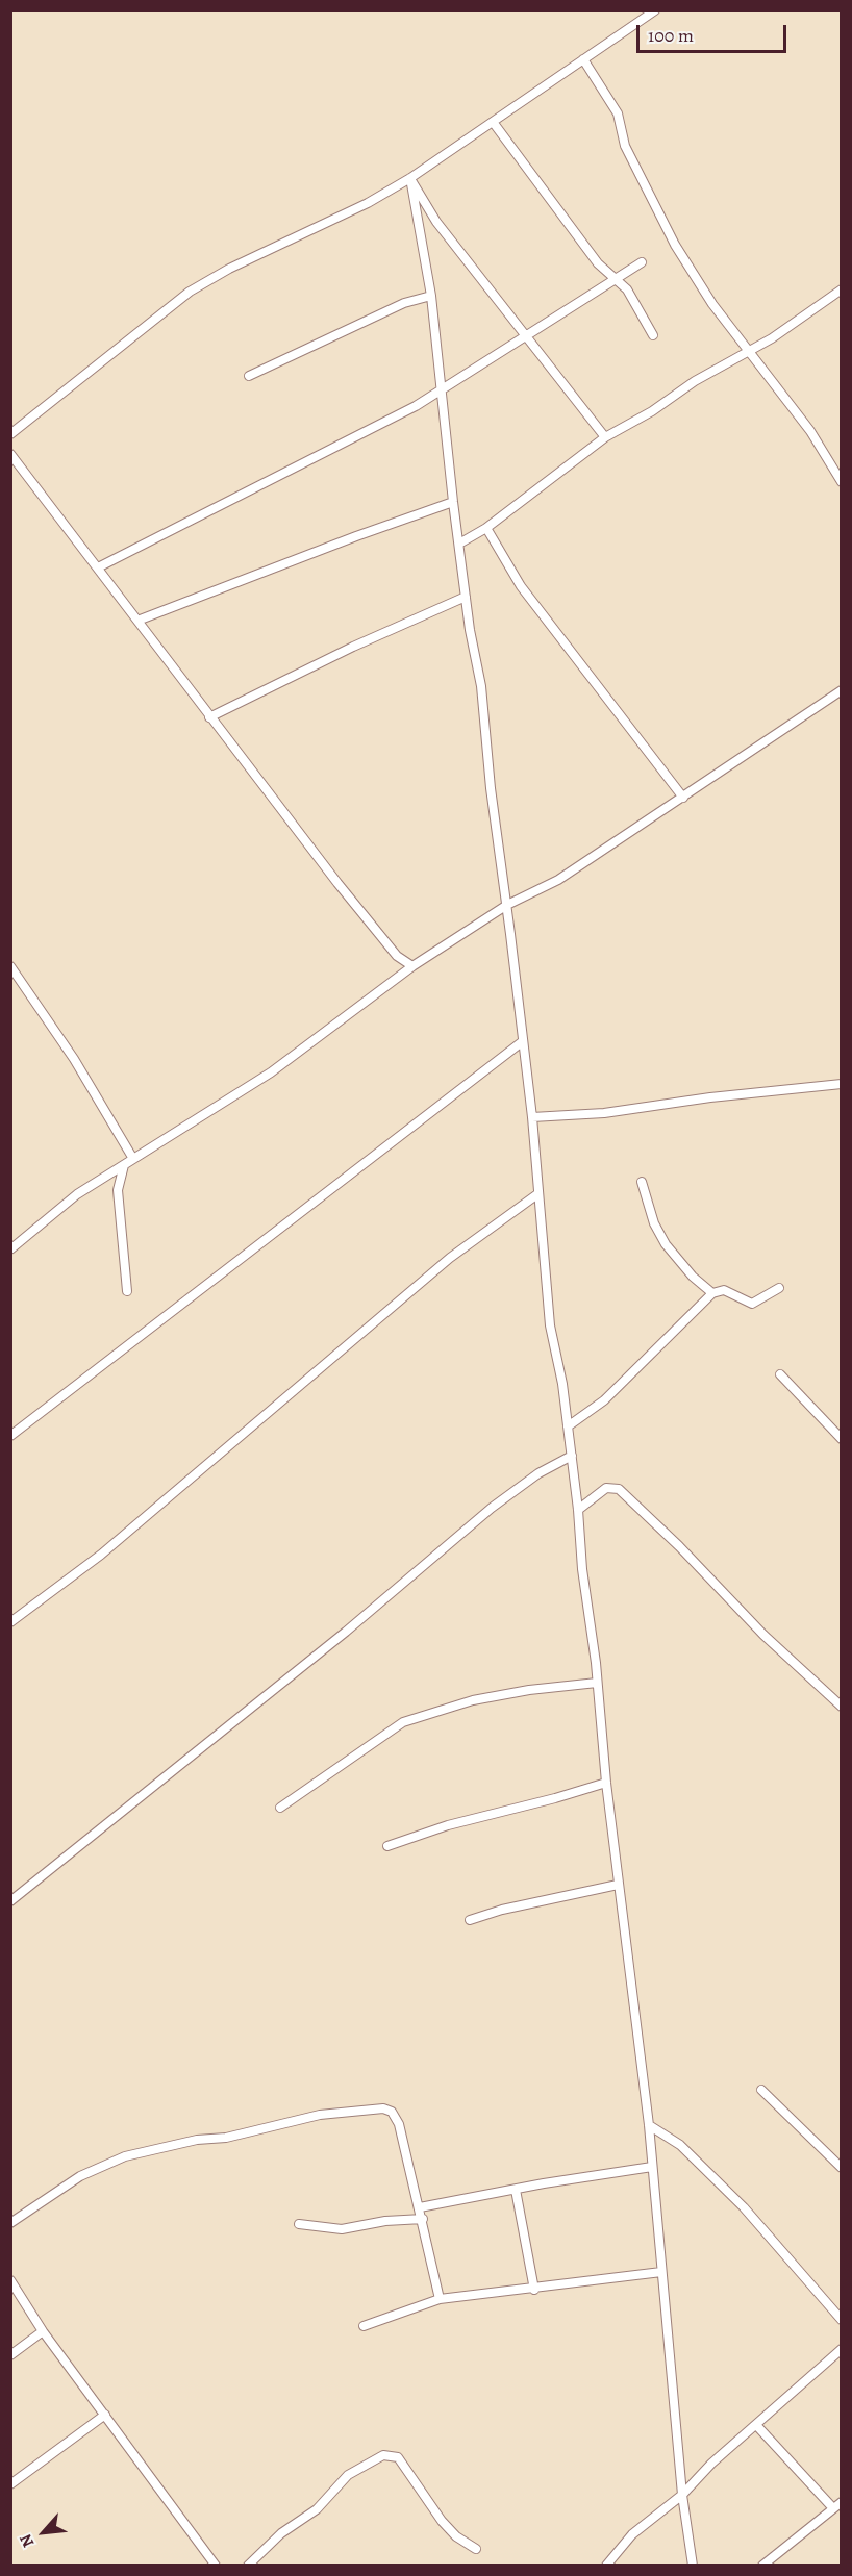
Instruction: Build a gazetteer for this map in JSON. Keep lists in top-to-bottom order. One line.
{"scale_bar":"100 m","north":"bottom left"}
